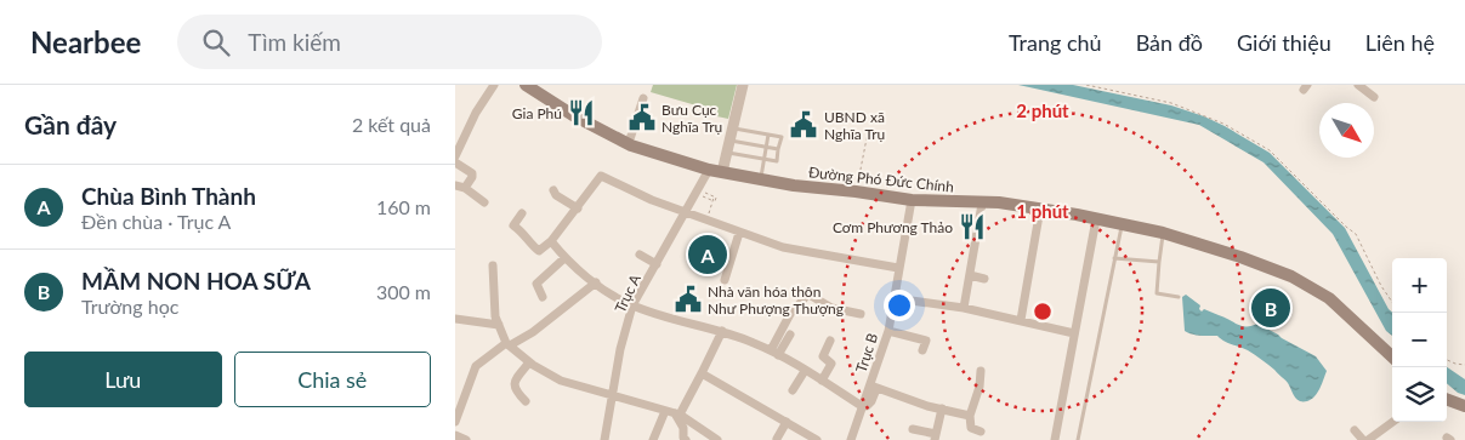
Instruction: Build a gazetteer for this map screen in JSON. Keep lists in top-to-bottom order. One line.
{"streets":{"main road":["Đường Phó Đức Chính"],"street":["Trục A","Trục B"]},"crossings":[["Đường Phó Đức Chính","Trục A"],["Đường Phó Đức Chính","Trục B"]],"places":{"restaurant":["Gia Phú","Cơm Phương Thảo"],"public building":["Bưu Cục Nghĩa Trụ","UBND xã Nghĩa Trụ","Nhà văn hóa thôn Như Phượng Thượng"]},"north":"bottom right","page":{"header":"Nearbee","search":"Tìm kiếm","nav":["Trang chủ","Bản đồ","Giới thiệu","Liên hệ"],"heading":["Gần đây","2 kết quả"],"list":[{"mark":"A","name":"Chùa Bình Thành","note":"Đền chùa · Trục A","value":"160 m"},{"mark":"B","name":"MẦM NON HOA SỮA","note":"Trường học","value":"300 m"}],"pins":["A","B"],"map_buttons":["+","−"],"buttons":["Lưu","Chia sẻ"]},"rings":["2 phút","1 phút"]}
